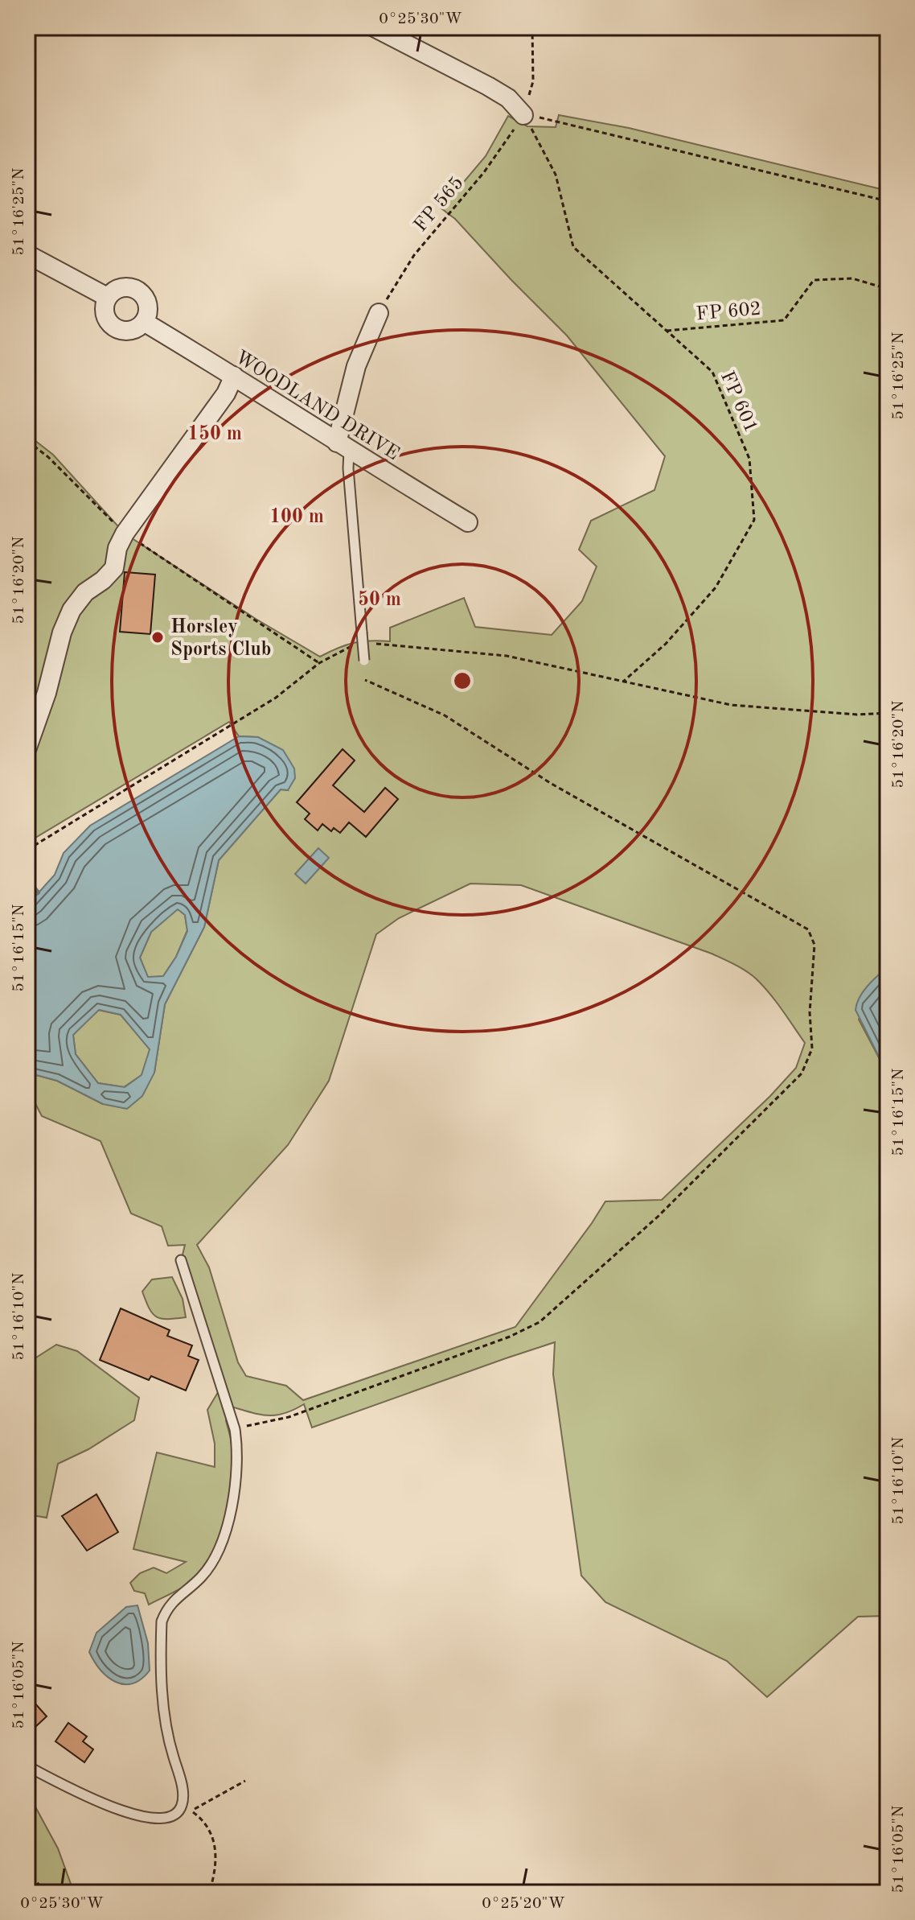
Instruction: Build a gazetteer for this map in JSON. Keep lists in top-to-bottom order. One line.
{"streets":{"street":["WOODLAND DRIVE"],"path":["FP 565","FP 602","FP 601"]},"crossings":[["FP 565","FP 601"],["FP 602","FP 601"]],"places":["Horsley Sports Club"],"coordinates":["0°25'30\"W","51°16'25\"N","51°16'20\"N","51°16'15\"N","51°16'10\"N","51°16'05\"N","0°25'20\"W"],"rings":["150 m","100 m","50 m"]}
